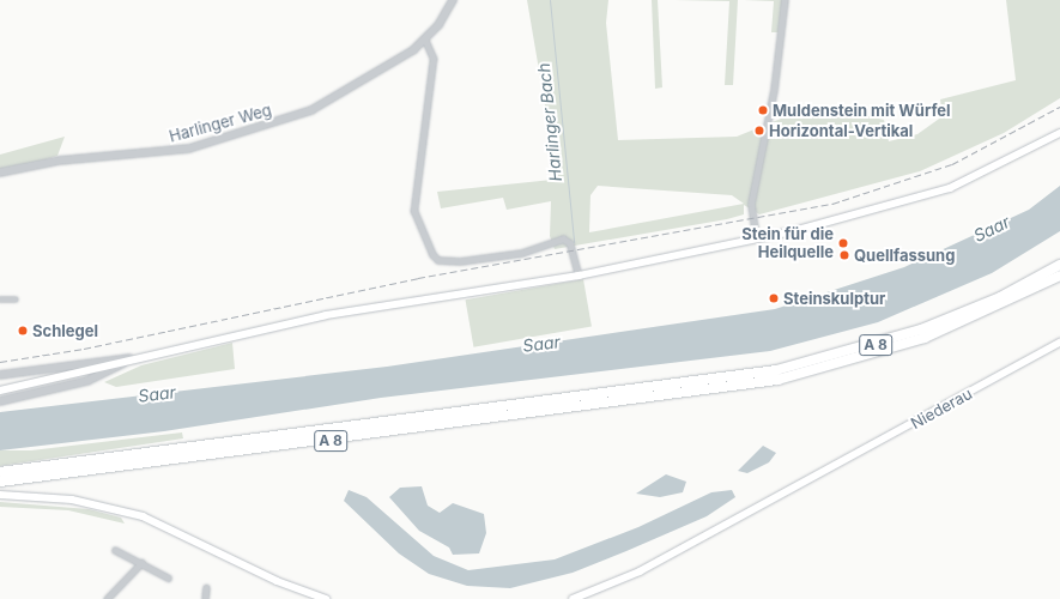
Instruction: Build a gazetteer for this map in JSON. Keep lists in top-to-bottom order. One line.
{"streets":{"highway":["A 8"],"main road":["Niederau"],"street":["Harlinger Weg"]},"water":["Harlinger Bach","Saar"],"places":["Muldenstein mit Würfel","Horizontal-Vertikal","Stein für die Heilquelle","Quellfassung","Steinskulptur","Schlegel"]}
